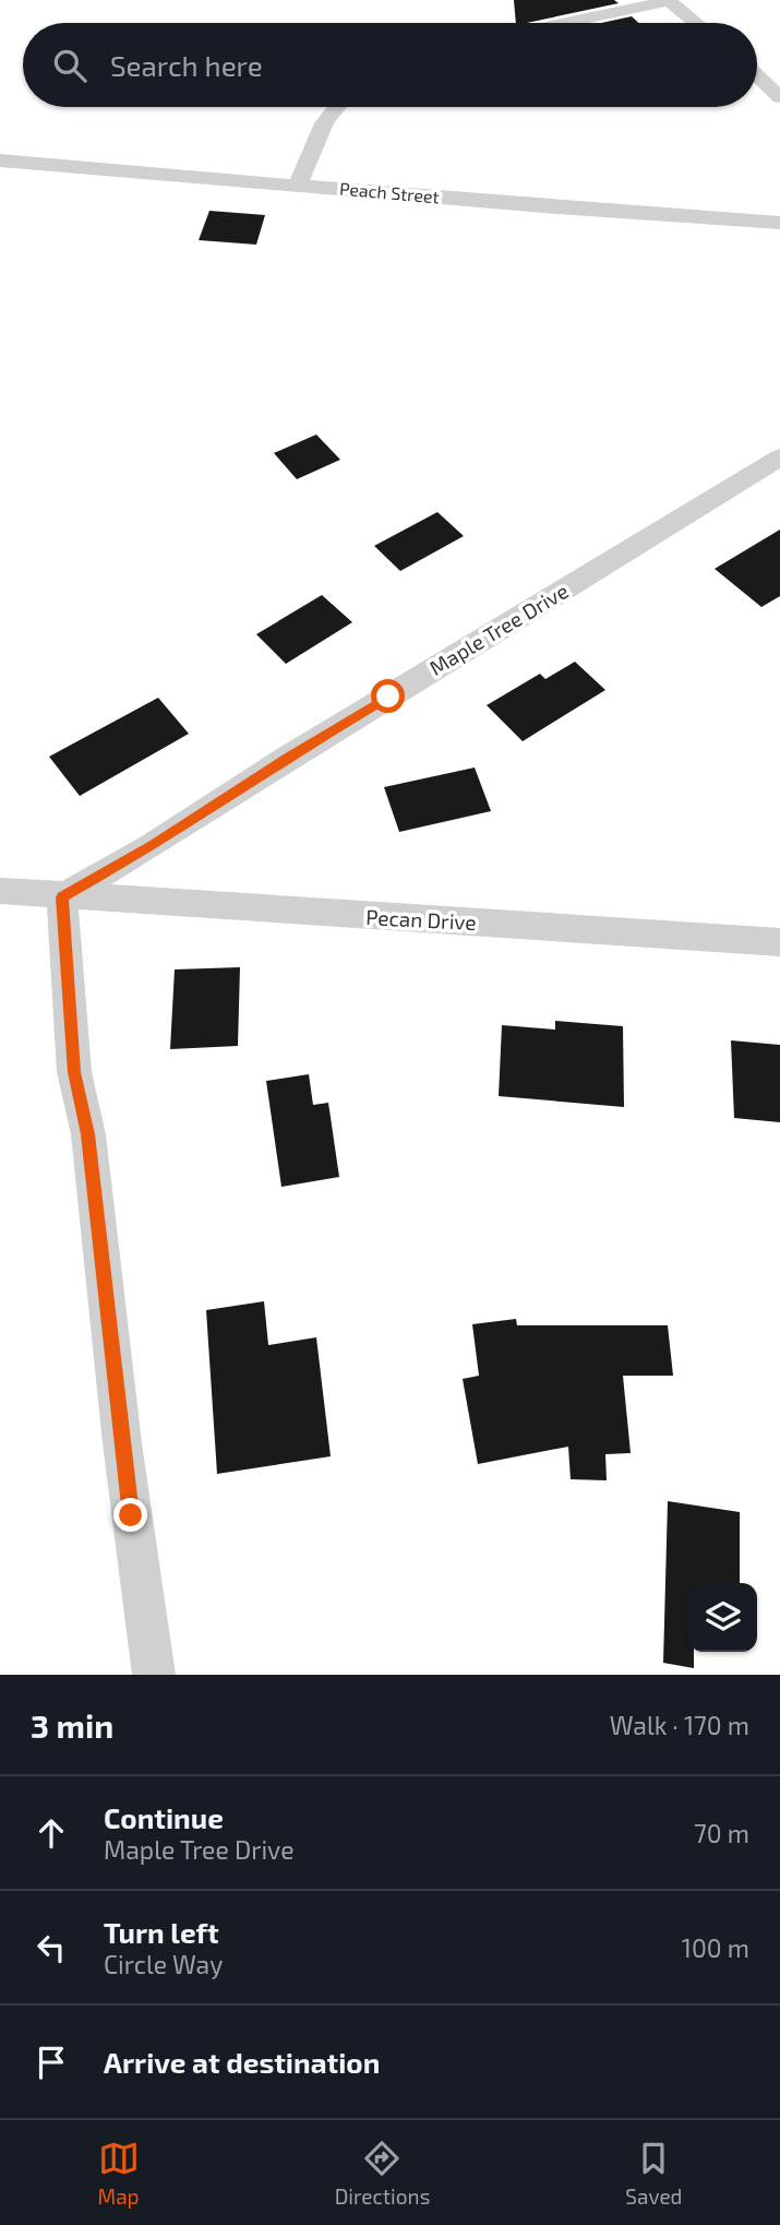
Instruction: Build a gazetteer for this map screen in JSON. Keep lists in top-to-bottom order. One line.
{"streets":{"street":["Peach Street","Maple Tree Drive","Pecan Drive"]},"crossings":[["Maple Tree Drive","Pecan Drive"]],"page":{"search":"Search here","heading":["3 min","Walk · 170 m"],"list":[["Continue","Maple Tree Drive","70 m"],["Turn left","Circle Way","100 m"],"Arrive at destination"],"nav":["Map","Directions","Saved"]}}
